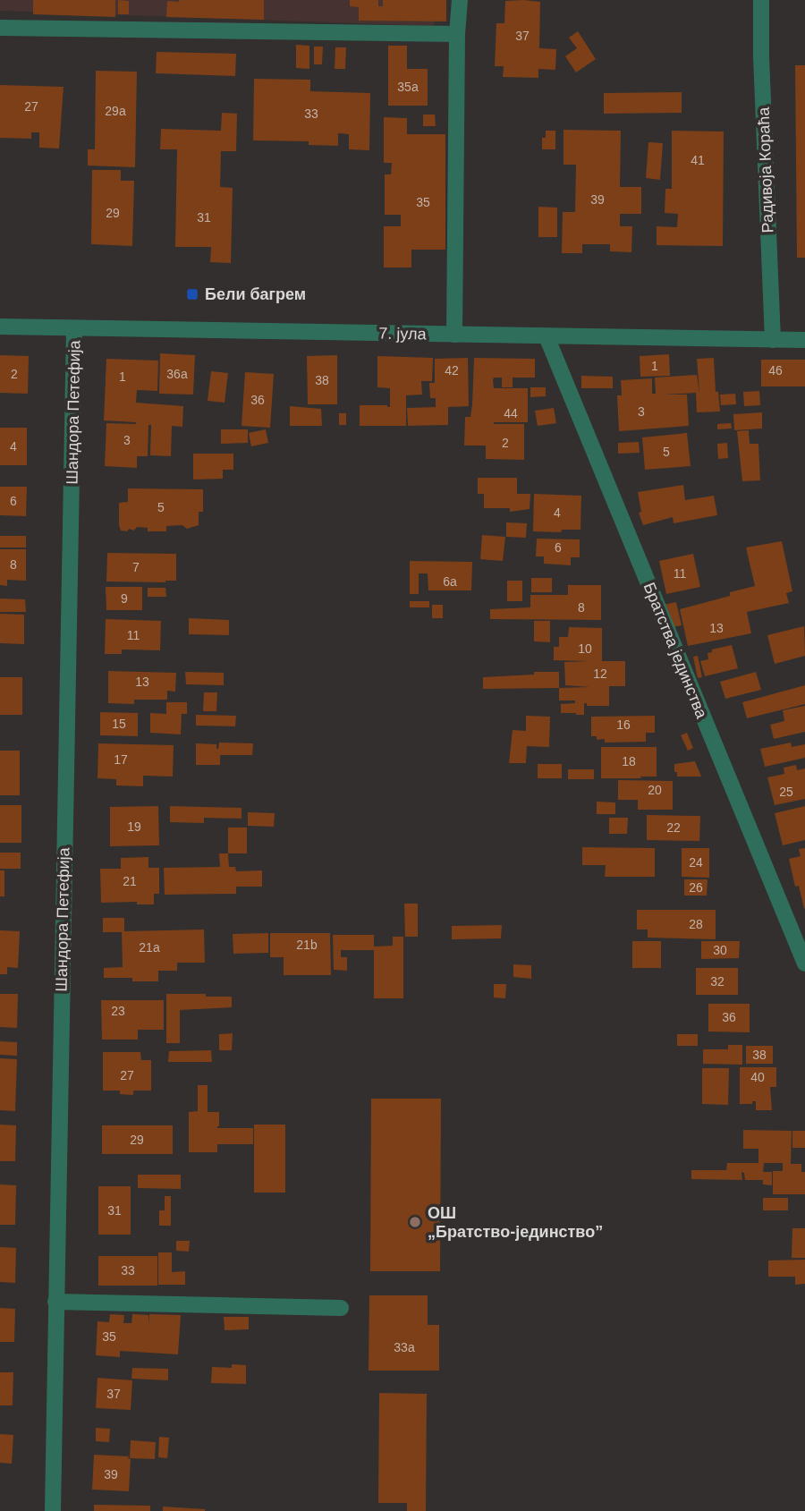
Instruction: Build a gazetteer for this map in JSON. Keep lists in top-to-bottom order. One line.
{"streets":{"street":["Радивоја Кораћа","7. јула","Шандора Петефија","Братства јединства"]},"crossings":[["Радивоја Кораћа","7. јула"],["7. јула","Шандора Петефија"],["7. јула","Братства јединства"]],"places":{"transit":["Бели багрем"],"other":["ОШ „Братство-јединство”"]},"house_numbers":["37","35a","27","29a","33","41","39","35","29","31","1","42","46","2","36a","1","38","36","3","44","3","2","4","5","6","5","4","6","8","7","11","6a","9","8","13","11","10","12","13","15","16","17","18","20","25","19","22","24","21","26","28","21b","21a","30","32","23","36","38","27","40","29","31","33","35","33a","37","39"]}
